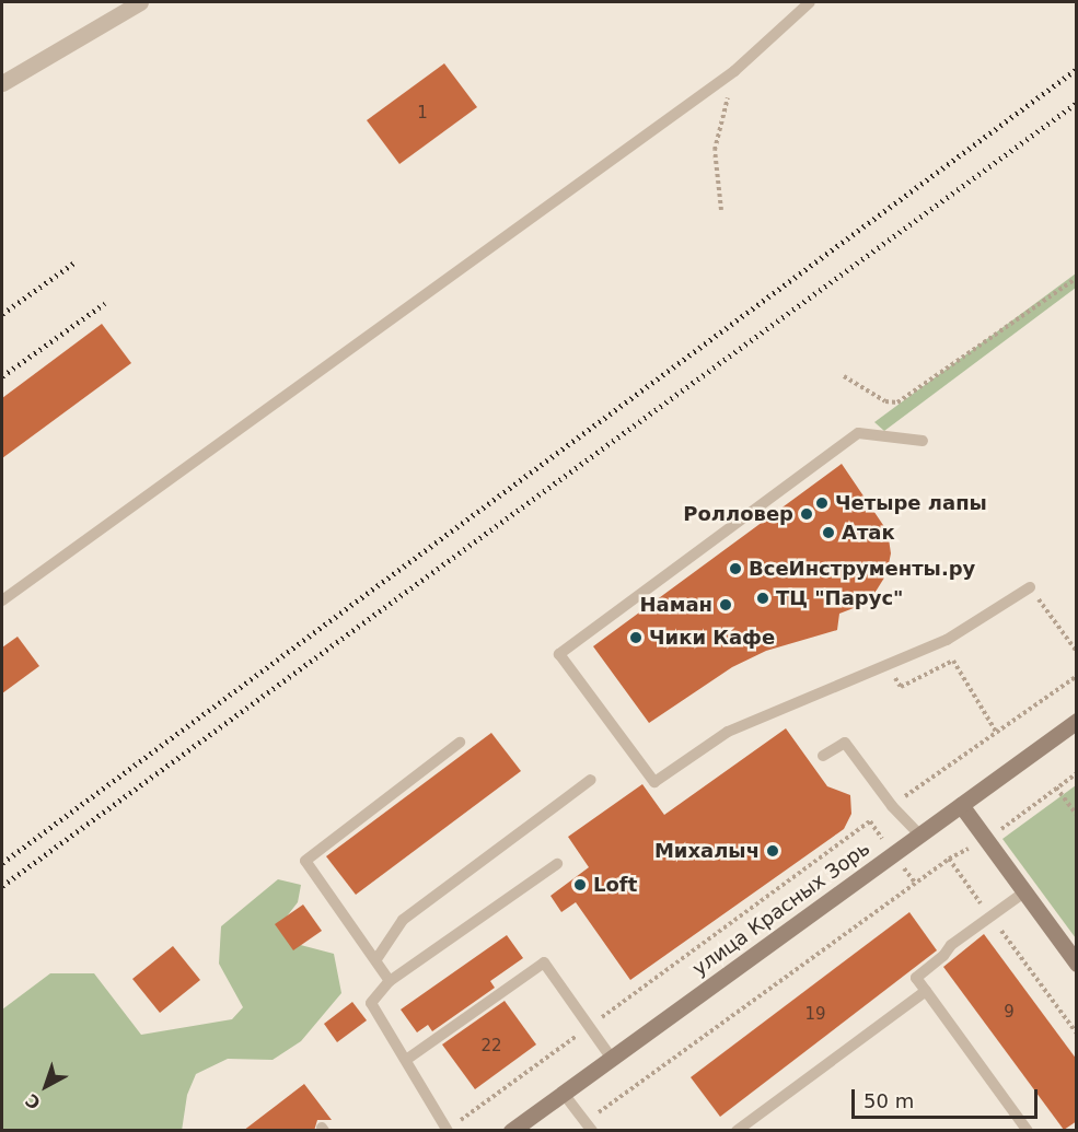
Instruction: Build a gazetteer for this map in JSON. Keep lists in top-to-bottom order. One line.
{"streets":{"street":["улица Красных Зорь"]},"places":["Четыре лапы","Ролловер","Атак","ВсеИнструменты.ру","ТЦ \"Парус\"","Наман","Чики Кафе","Михалыч","Loft"],"house_numbers":["1","9","19","22"],"scale_bar":"50 m","north":"bottom left"}
